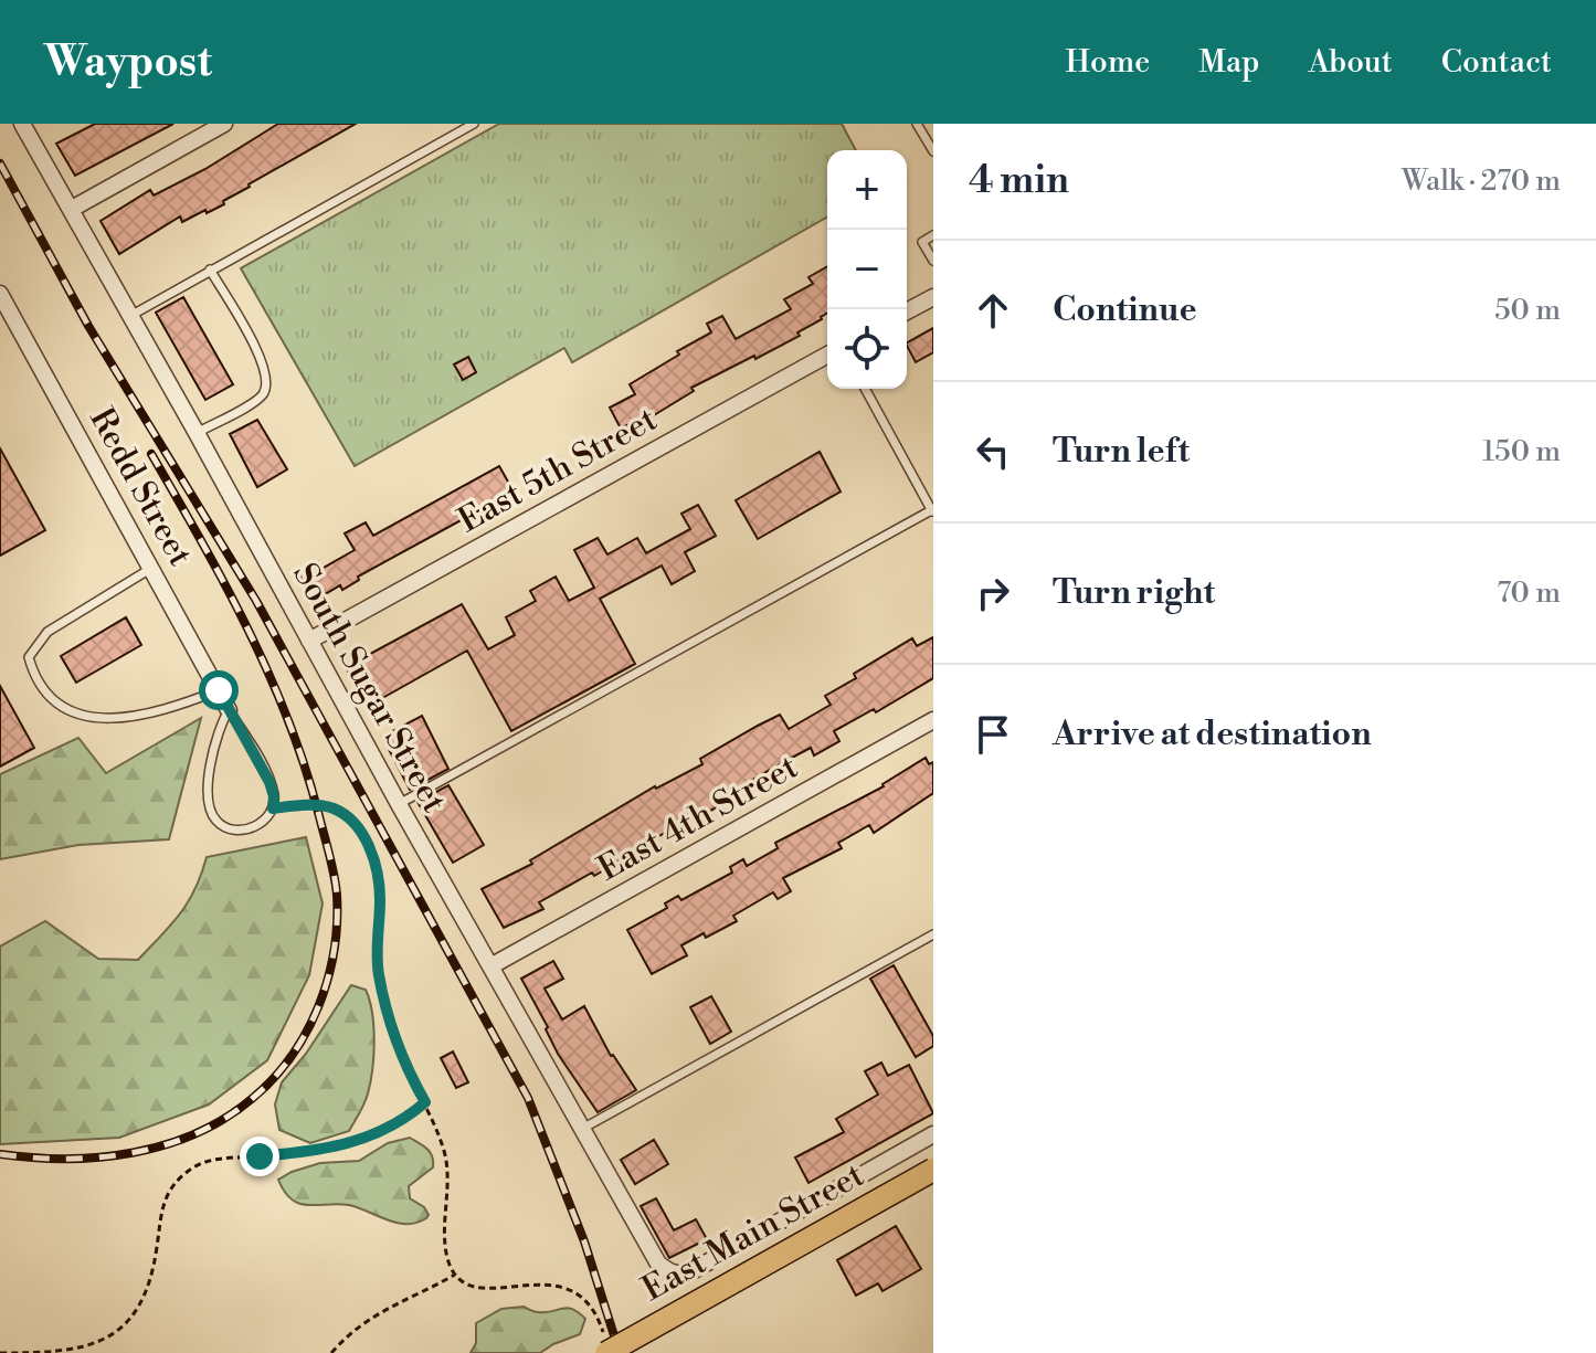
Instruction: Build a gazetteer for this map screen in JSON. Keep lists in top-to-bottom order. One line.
{"streets":{"main road":["East Main Street"],"street":["East 5th Street","Redd Street","South Sugar Street","East 4th Street"]},"crossings":[["East 5th Street","South Sugar Street"],["South Sugar Street","East 4th Street"],["South Sugar Street","East Main Street"]],"page":{"header":"Waypost","nav":["Home","Map","About","Contact"],"heading":["4 min","Walk · 270 m"],"map_buttons":["+","−"],"list":[["Continue","50 m"],["Turn left","150 m"],["Turn right","70 m"],"Arrive at destination"]}}
